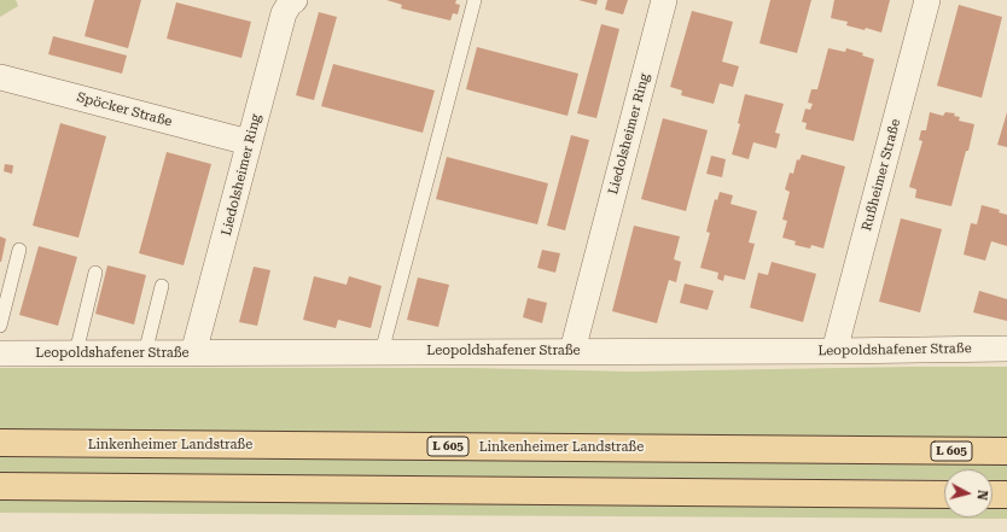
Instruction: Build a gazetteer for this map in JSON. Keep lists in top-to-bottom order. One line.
{"streets":{"main road":["Linkenheimer Landstraße","L 605"],"street":["Spöcker Straße","Liedolsheimer Ring","Rußheimer Straße","Leopoldshafener Straße"]},"crossings":[["Spöcker Straße","Liedolsheimer Ring"],["Liedolsheimer Ring","Leopoldshafener Straße"],["Rußheimer Straße","Leopoldshafener Straße"]],"north":"right"}
